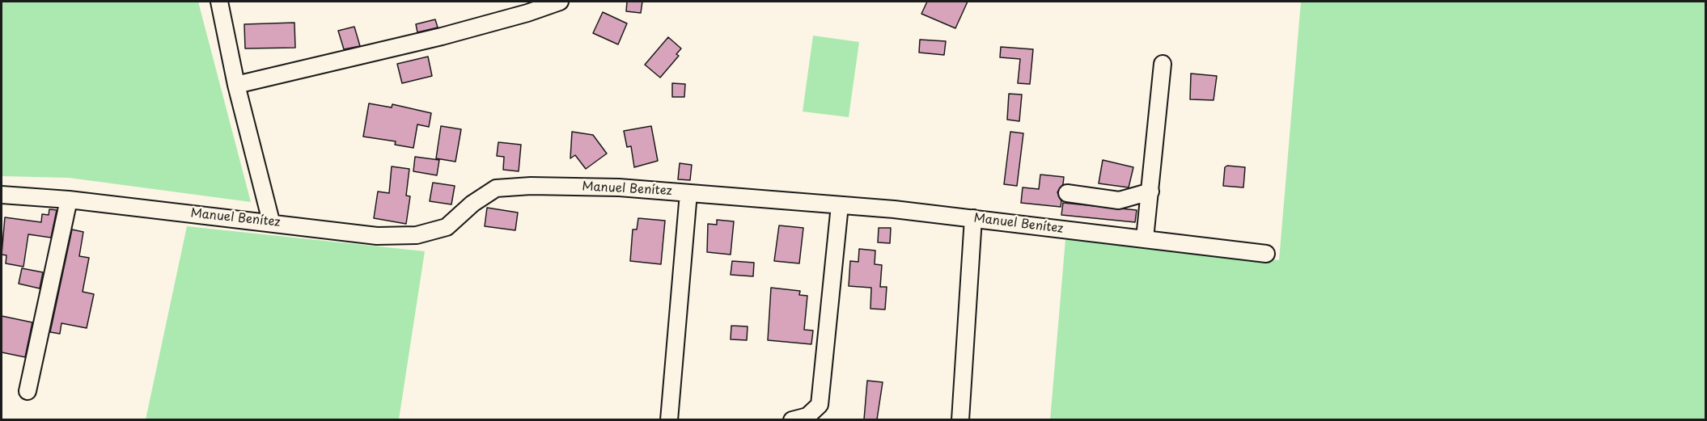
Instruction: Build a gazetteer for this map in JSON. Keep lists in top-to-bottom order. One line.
{"streets":{"street":["Manuel Benítez"]}}
